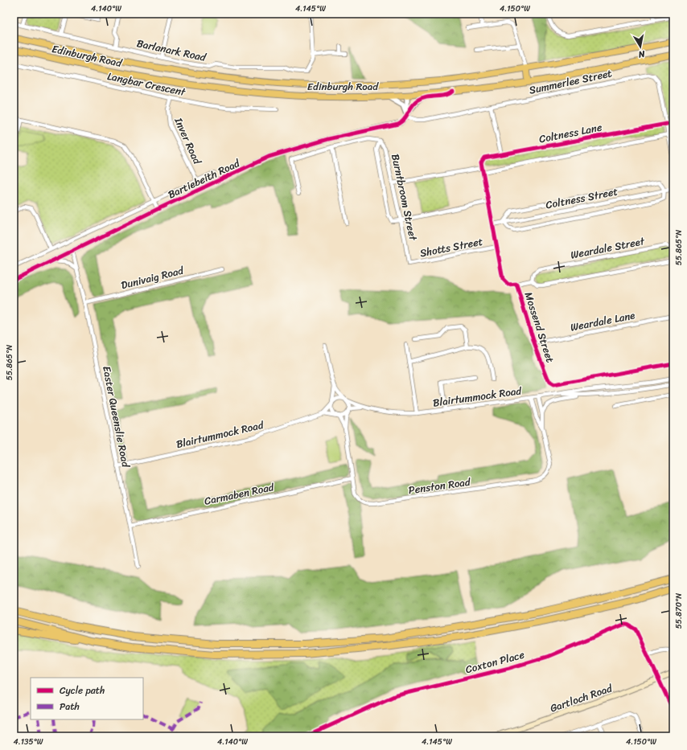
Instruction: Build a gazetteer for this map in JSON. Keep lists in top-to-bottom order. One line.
{"streets":{"main road":["Edinburgh Road","Gartloch Road"],"street":["Barlanark Road","Summerlee Street","Langbar Crescent","Coltness Lane","Inver Road","Bartiebeith Road","Burntbroom Street","Coltness Street","Shotts Street","Weardale Street","Dunivaig Road","Weardale Lane","Mossend Street","Blairtummock Road","Easter Queenslie Road","Penston Road","Carmaben Road","Coxton Place"]},"crossings":[["Summerlee Street","Coltness Lane"],["Summerlee Street","Bartiebeith Road"],["Langbar Crescent","Inver Road"],["Coltness Lane","Burntbroom Street"],["Coltness Lane","Mossend Street"],["Inver Road","Bartiebeith Road"],["Bartiebeith Road","Easter Queenslie Road"],["Burntbroom Street","Shotts Street"],["Coltness Street","Mossend Street"],["Shotts Street","Mossend Street"],["Dunivaig Road","Easter Queenslie Road"],["Weardale Lane","Mossend Street"],["Blairtummock Road","Easter Queenslie Road"],["Blairtummock Road","Penston Road"],["Easter Queenslie Road","Carmaben Road"],["Penston Road","Carmaben Road"],["Coxton Place","Gartloch Road"]],"legend":["Cycle path","Path"],"north":"bottom","coordinates":["4.140°W","4.145°W","4.150°W","55.865°N","55.870°N","4.135°W"]}
